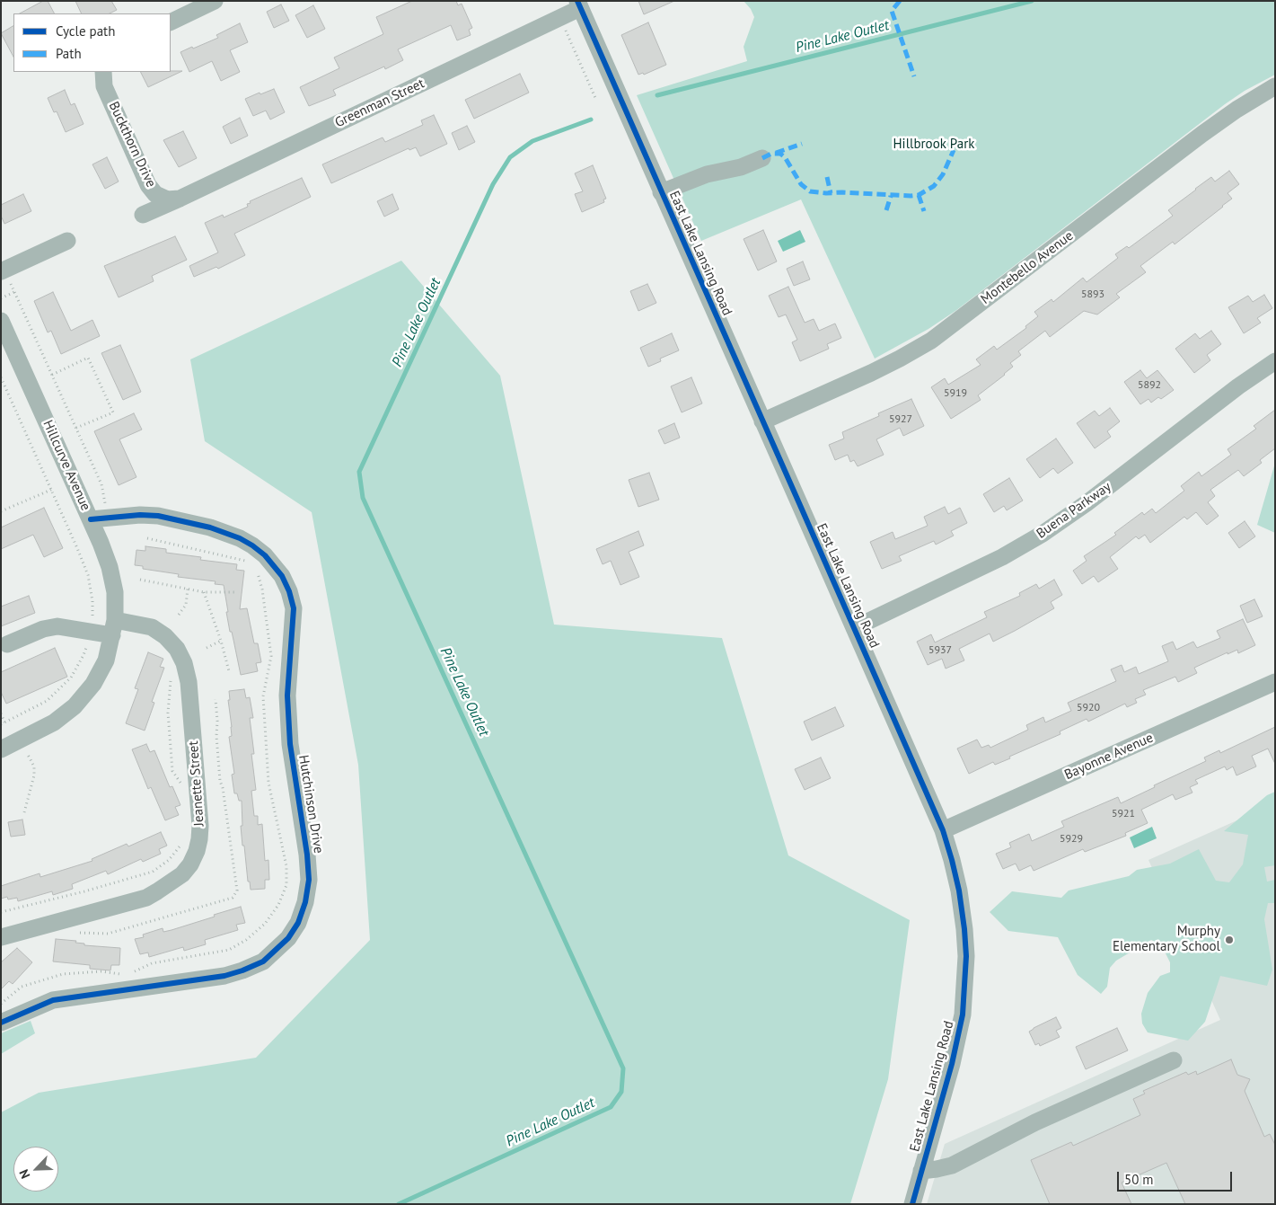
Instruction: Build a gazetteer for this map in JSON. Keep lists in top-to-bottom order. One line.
{"streets":{"street":["Greenman Street","Buckthorn Drive","East Lake Lansing Road","Montebello Avenue","Hillcurve Avenue","Buena Parkway","Bayonne Avenue","Jeanette Street","Hutchinson Drive"]},"crossings":[["Greenman Street","Buckthorn Drive"],["Greenman Street","East Lake Lansing Road"],["East Lake Lansing Road","Montebello Avenue"],["East Lake Lansing Road","Buena Parkway"],["East Lake Lansing Road","Bayonne Avenue"],["Hillcurve Avenue","Jeanette Street"],["Hillcurve Avenue","Hutchinson Drive"]],"water":["Pine Lake Outlet"],"parks":["Hillbrook Park"],"places":["Murphy Elementary School"],"house_numbers":["5893","5892","5919","5927","5937","5920","5921","5929"],"legend":["Cycle path","Path"],"scale_bar":"50 m","north":"bottom left"}
